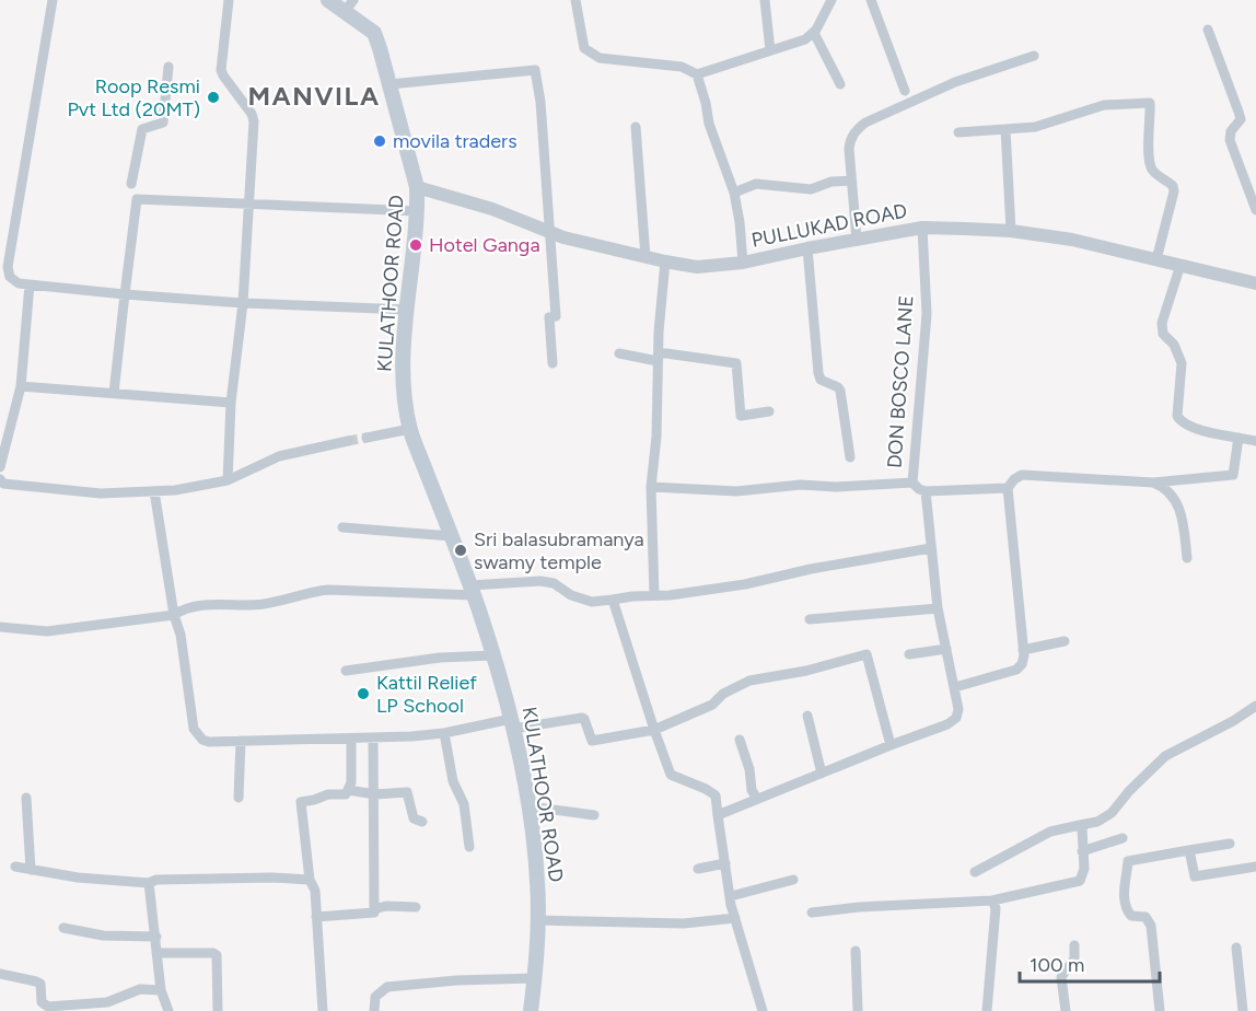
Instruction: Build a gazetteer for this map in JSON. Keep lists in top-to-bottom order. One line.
{"streets":{"main road":["KULATHOOR ROAD"],"street":["PULLUKAD ROAD","DON BOSCO LANE"]},"crossings":[["PULLUKAD ROAD","KULATHOOR ROAD"],["PULLUKAD ROAD","DON BOSCO LANE"]],"districts":["MANVILA"],"places":["Roop Resmi Pvt Ltd (20MT)","movila traders","Hotel Ganga","Sri balasubramanya swamy temple","Kattil Relief LP School"],"scale_bar":"100 m"}
